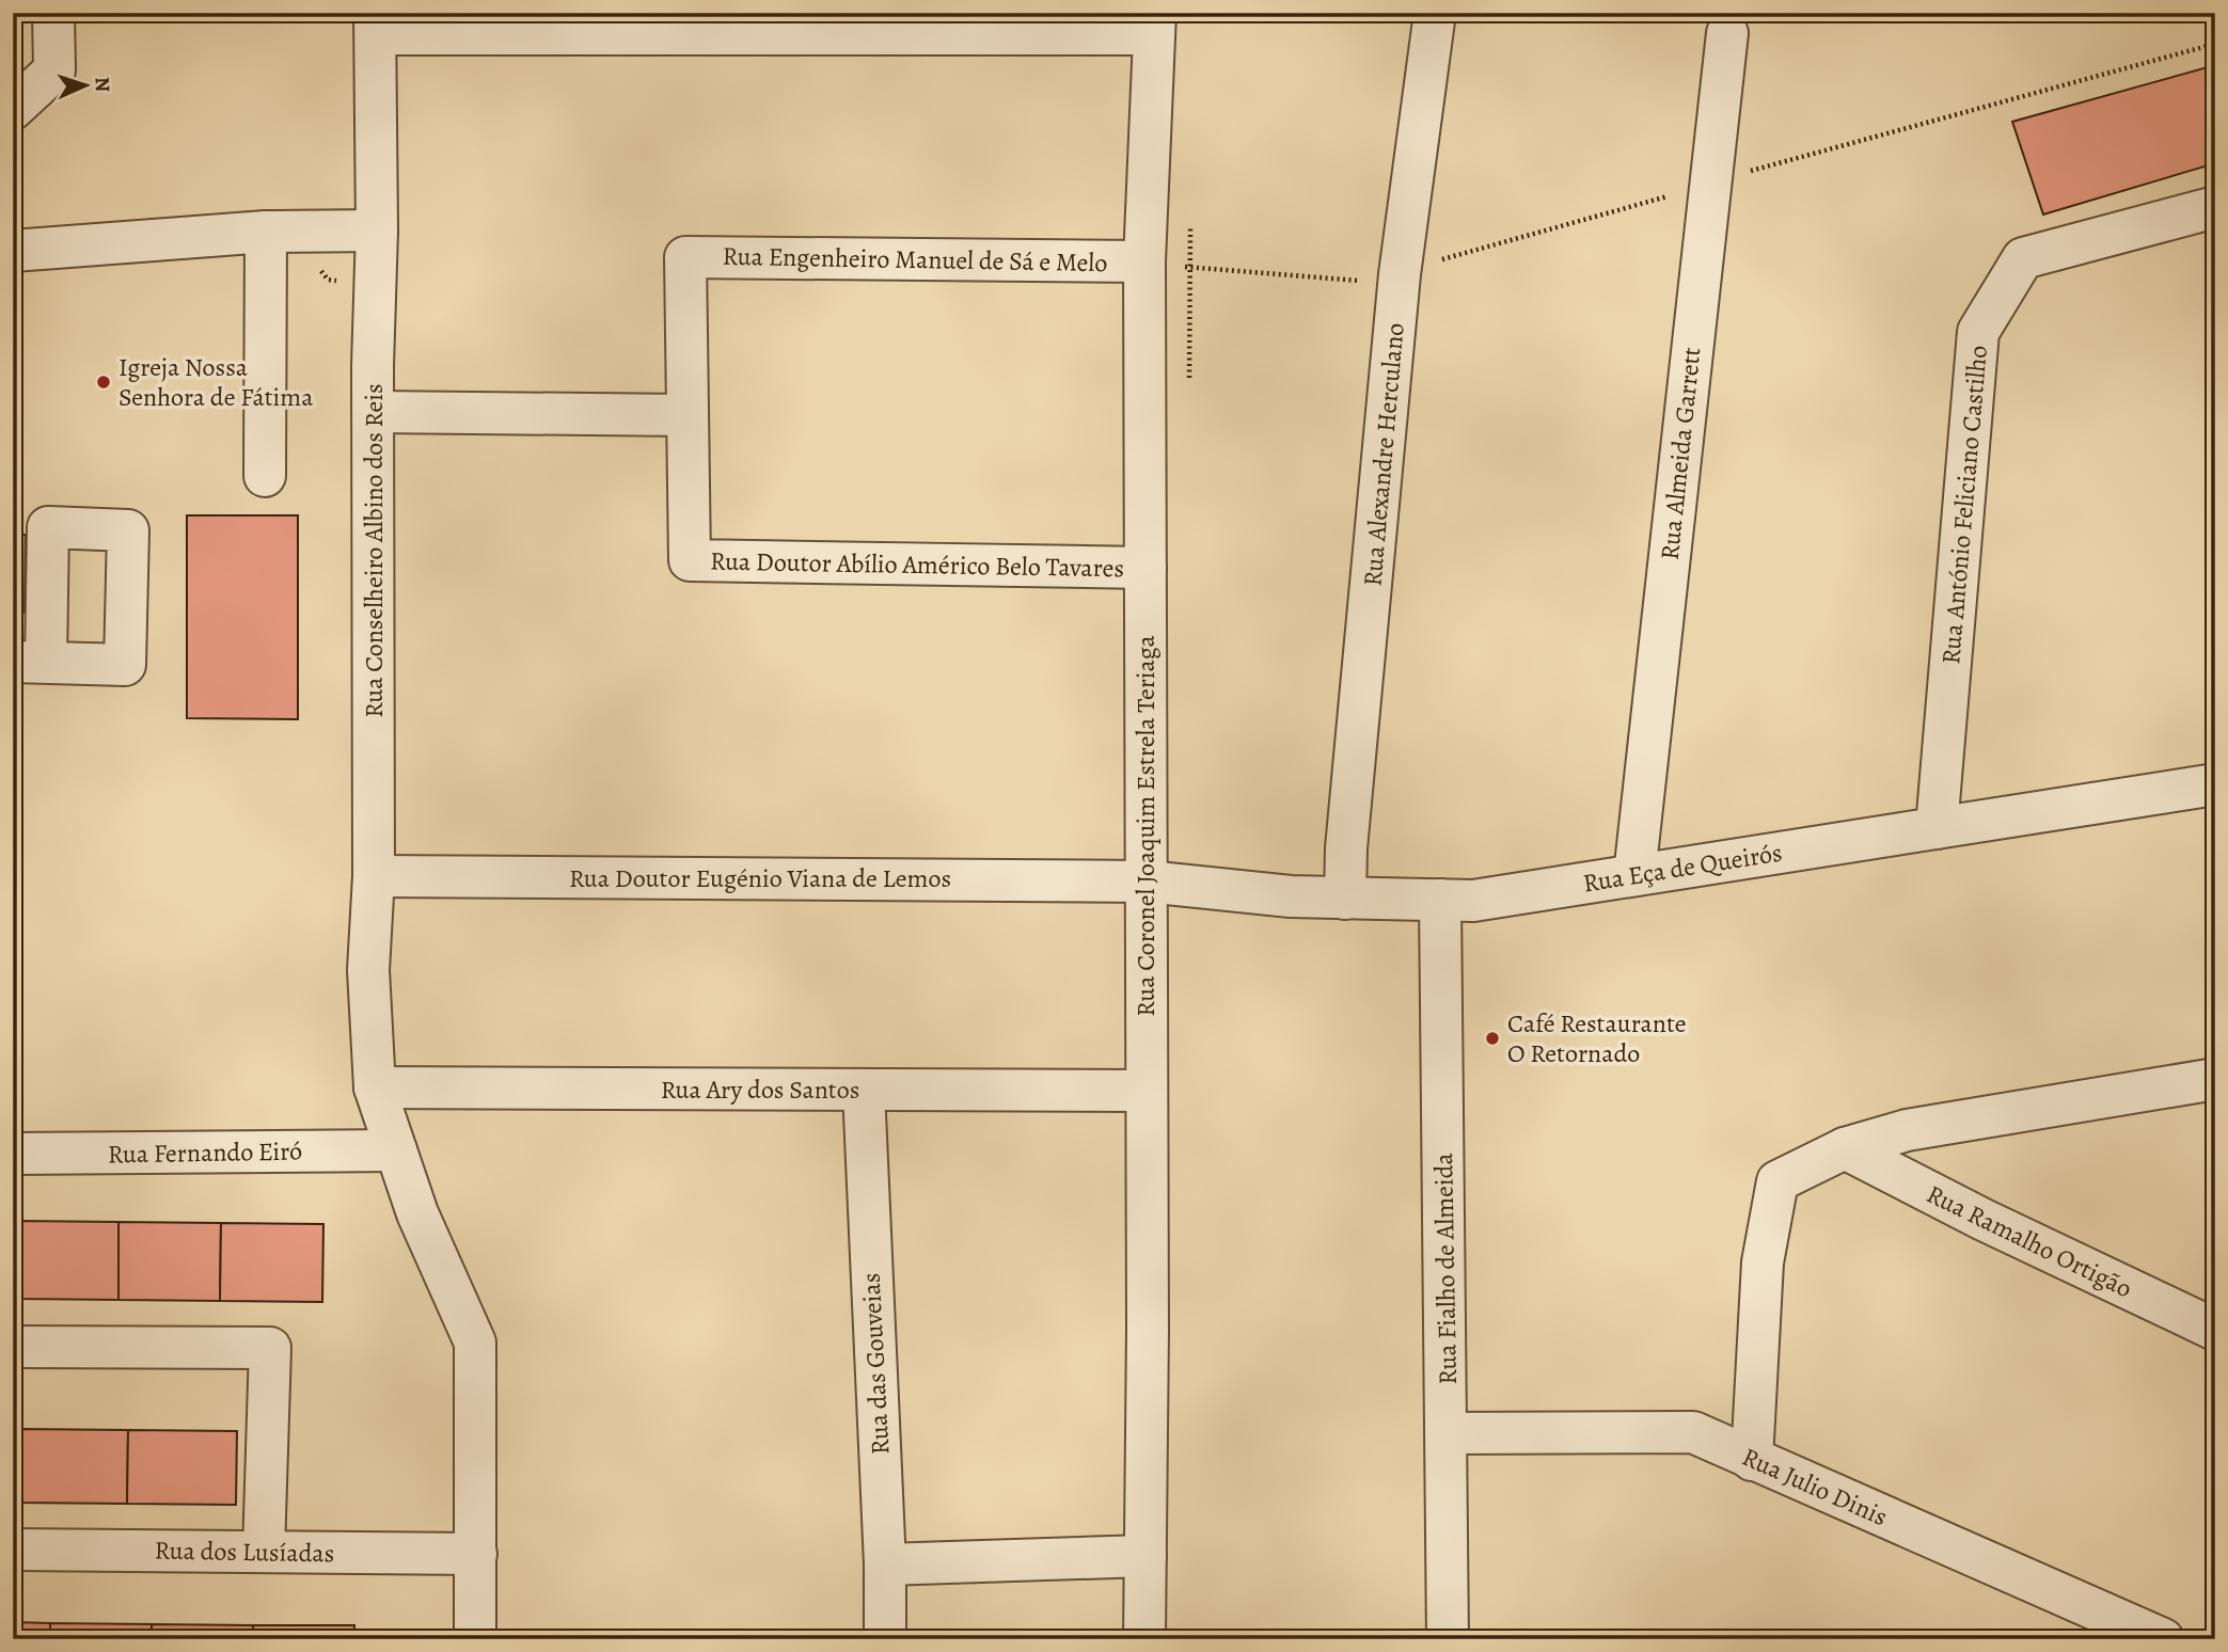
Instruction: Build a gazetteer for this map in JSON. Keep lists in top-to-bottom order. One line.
{"streets":{"street":["Rua Engenheiro Manuel de Sá e Melo","Rua Almeida Garrett","Rua Alexandre Herculano","Rua António Feliciano Castilho","Rua Conselheiro Albino dos Reis","Rua Doutor Abílio Américo Belo Tavares","Rua Coronel Joaquim Estrela Teriaga","Rua Eça de Queirós","Rua Doutor Eugénio Viana de Lemos","Rua Ary dos Santos","Rua Fernando Eiró","Rua Ramalho Ortigão","Rua Fialho de Almeida","Rua das Gouveias","Rua Julio Dinis","Rua dos Lusíadas"]},"crossings":[["Rua Engenheiro Manuel de Sá e Melo","Rua Doutor Abílio Américo Belo Tavares"],["Rua Engenheiro Manuel de Sá e Melo","Rua Coronel Joaquim Estrela Teriaga"],["Rua Almeida Garrett","Rua Eça de Queirós"],["Rua Alexandre Herculano","Rua Eça de Queirós"],["Rua António Feliciano Castilho","Rua Eça de Queirós"],["Rua Conselheiro Albino dos Reis","Rua Doutor Eugénio Viana de Lemos"],["Rua Conselheiro Albino dos Reis","Rua Ary dos Santos"],["Rua Conselheiro Albino dos Reis","Rua Fernando Eiró"],["Rua Conselheiro Albino dos Reis","Rua dos Lusíadas"],["Rua Doutor Abílio Américo Belo Tavares","Rua Coronel Joaquim Estrela Teriaga"],["Rua Coronel Joaquim Estrela Teriaga","Rua Eça de Queirós"],["Rua Coronel Joaquim Estrela Teriaga","Rua Doutor Eugénio Viana de Lemos"],["Rua Coronel Joaquim Estrela Teriaga","Rua Ary dos Santos"],["Rua Eça de Queirós","Rua Doutor Eugénio Viana de Lemos"],["Rua Eça de Queirós","Rua Fialho de Almeida"],["Rua Ary dos Santos","Rua das Gouveias"],["Rua Fialho de Almeida","Rua Julio Dinis"]],"places":["Igreja Nossa Senhora de Fátima","Café Restaurante O Retornado"],"north":"right"}
